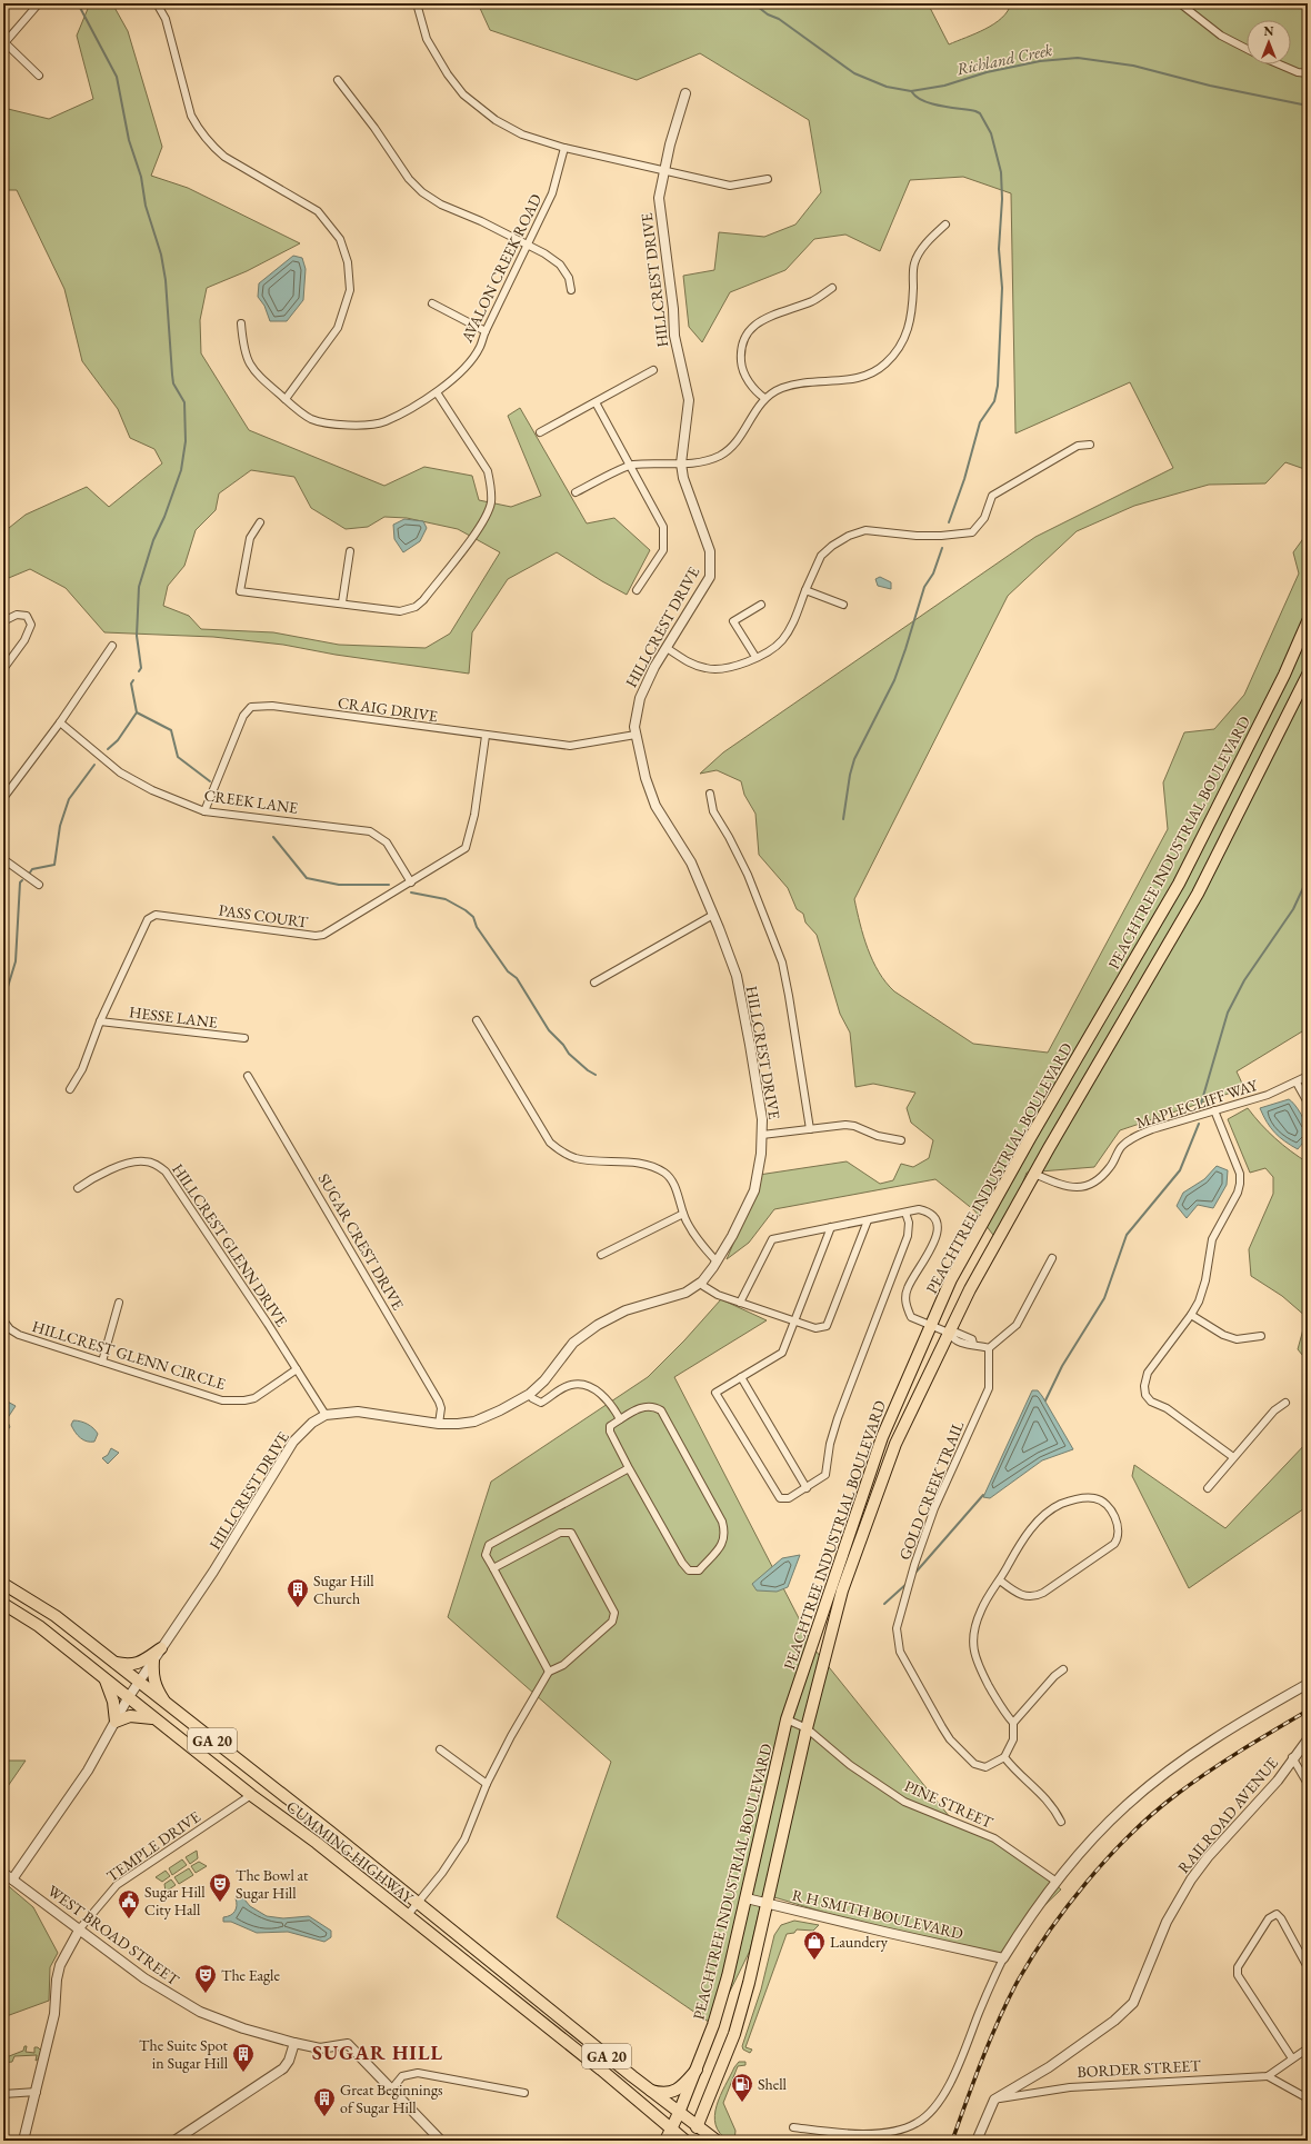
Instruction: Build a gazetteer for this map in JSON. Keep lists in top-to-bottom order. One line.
{"streets":{"main road":["PEACHTREE INDUSTRIAL BOULEVARD","GA 20","CUMMING HIGHWAY"],"street":["AVALON CREEK ROAD","HILLCREST DRIVE","CRAIG DRIVE","CREEK LANE","PASS COURT","HESSE LANE","MAPLECLIFF WAY","SUGAR CREST DRIVE","HILLCREST GLENN DRIVE","HILLCREST GLENN CIRCLE","GOLD CREEK TRAIL","PINE STREET","RAILROAD AVENUE","TEMPLE DRIVE","R H SMITH BOULEVARD","WEST BROAD STREET","BORDER STREET"]},"crossings":[["HILLCREST DRIVE","CRAIG DRIVE"],["HILLCREST DRIVE","SUGAR CREST DRIVE"],["HILLCREST DRIVE","HILLCREST GLENN DRIVE"],["HILLCREST DRIVE","CUMMING HIGHWAY"],["HILLCREST DRIVE","WEST BROAD STREET"],["CRAIG DRIVE","CREEK LANE"],["CRAIG DRIVE","PASS COURT"],["CREEK LANE","PASS COURT"],["PEACHTREE INDUSTRIAL BOULEVARD","MAPLECLIFF WAY"],["PEACHTREE INDUSTRIAL BOULEVARD","GA 20"],["PEACHTREE INDUSTRIAL BOULEVARD","PINE STREET"],["PEACHTREE INDUSTRIAL BOULEVARD","CUMMING HIGHWAY"],["PEACHTREE INDUSTRIAL BOULEVARD","R H SMITH BOULEVARD"],["PASS COURT","HESSE LANE"],["HILLCREST GLENN DRIVE","HILLCREST GLENN CIRCLE"],["GA 20","CUMMING HIGHWAY"],["RAILROAD AVENUE","BORDER STREET"],["TEMPLE DRIVE","CUMMING HIGHWAY"],["TEMPLE DRIVE","WEST BROAD STREET"]],"districts":["SUGAR HILL"],"water":["Richland Creek"],"places":{"building":["Sugar Hill Church","The Suite Spot in Sugar Hill","Great Beginnings of Sugar Hill"],"theatre":["The Bowl at Sugar Hill","The Eagle"],"public building":["Sugar Hill City Hall"],"shop":["Laundery"],"fuel station":["Shell"]},"north":"top"}
